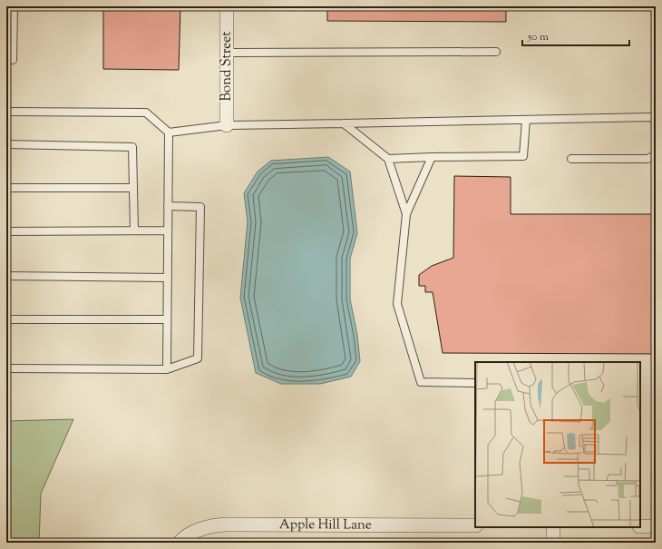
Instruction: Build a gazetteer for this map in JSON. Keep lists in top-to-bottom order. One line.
{"streets":{"street":["Bond Street","Apple Hill Lane"]},"scale_bar":"50 m"}
